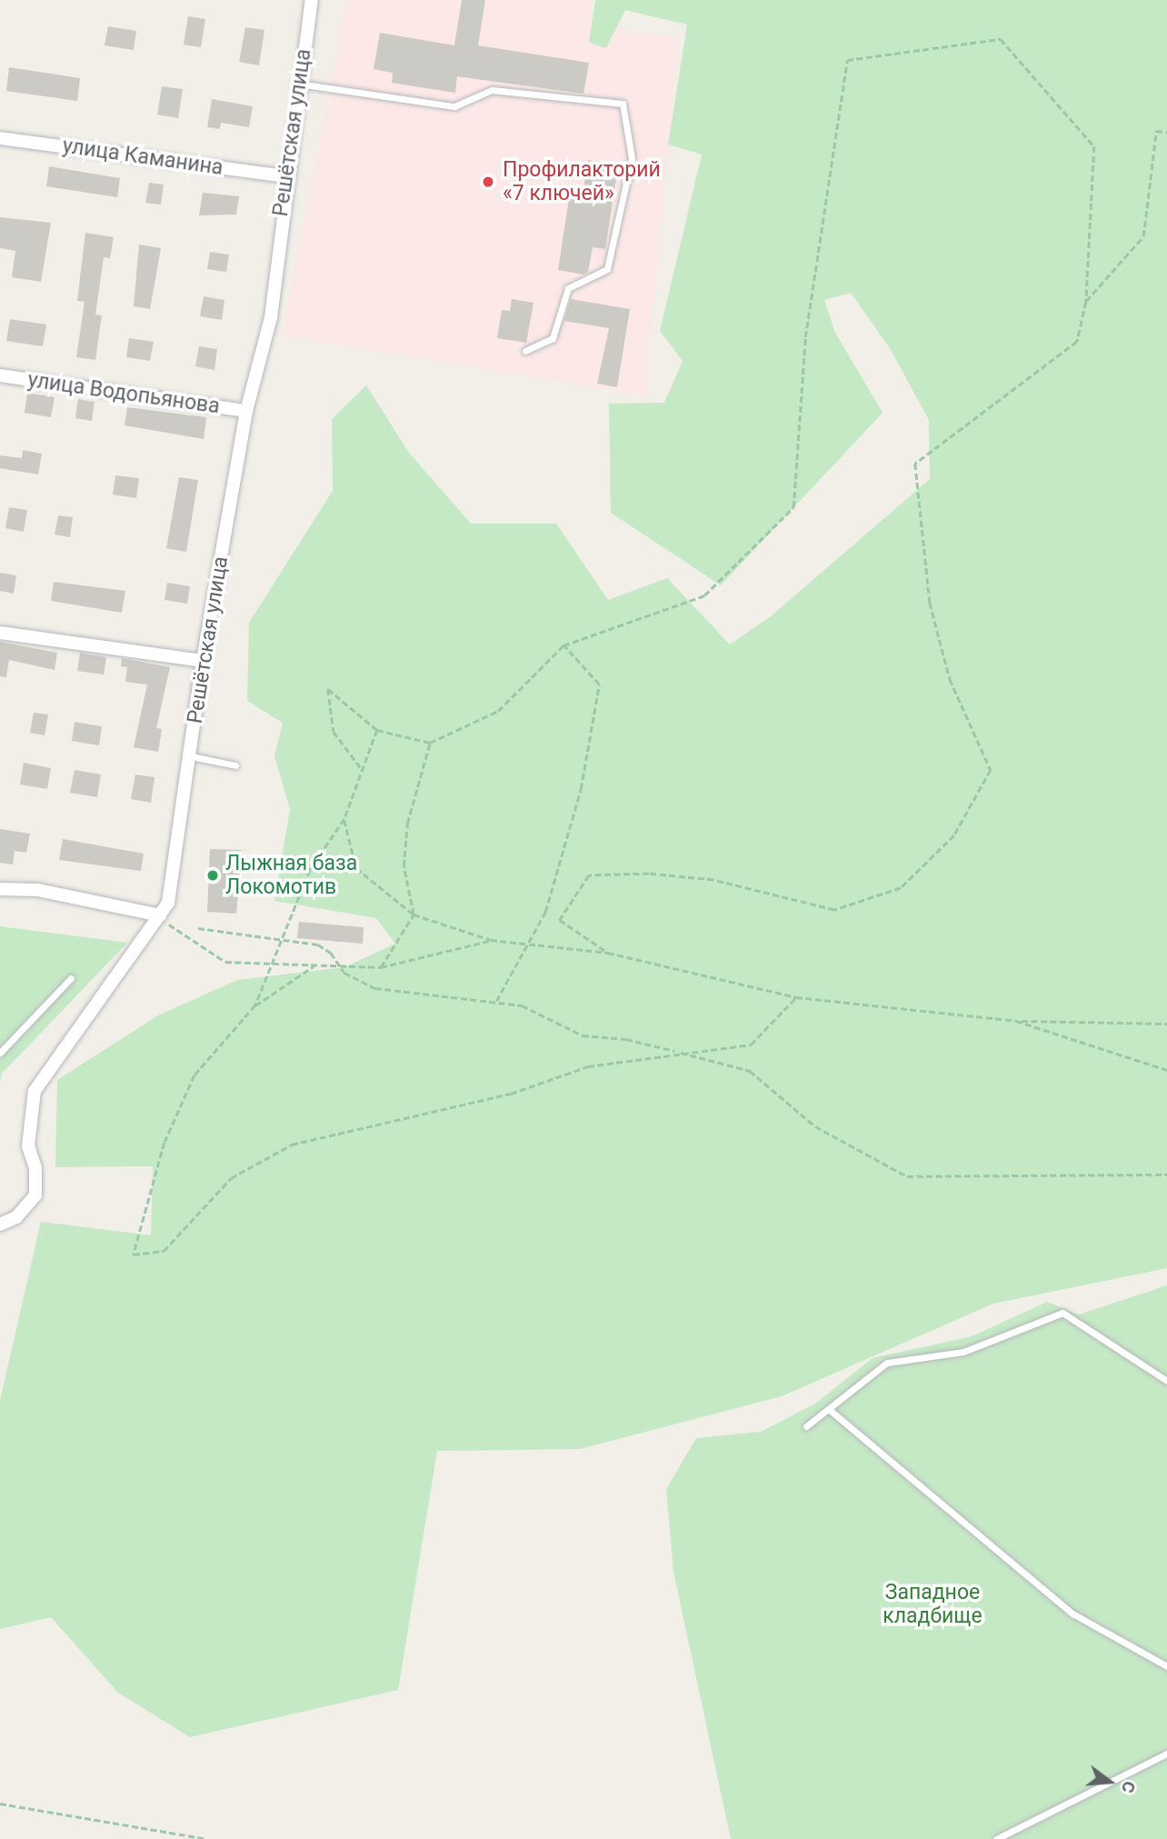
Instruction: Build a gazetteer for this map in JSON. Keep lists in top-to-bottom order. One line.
{"streets":{"street":["Решётская улица","улица Каманина","улица Водопьянова"]},"crossings":[["Решётская улица","улица Каманина"],["Решётская улица","улица Водопьянова"]],"parks":["Западное кладбище"],"places":["Профилакторий «7 ключей»","Лыжная база Локомотив"],"north":"right"}
